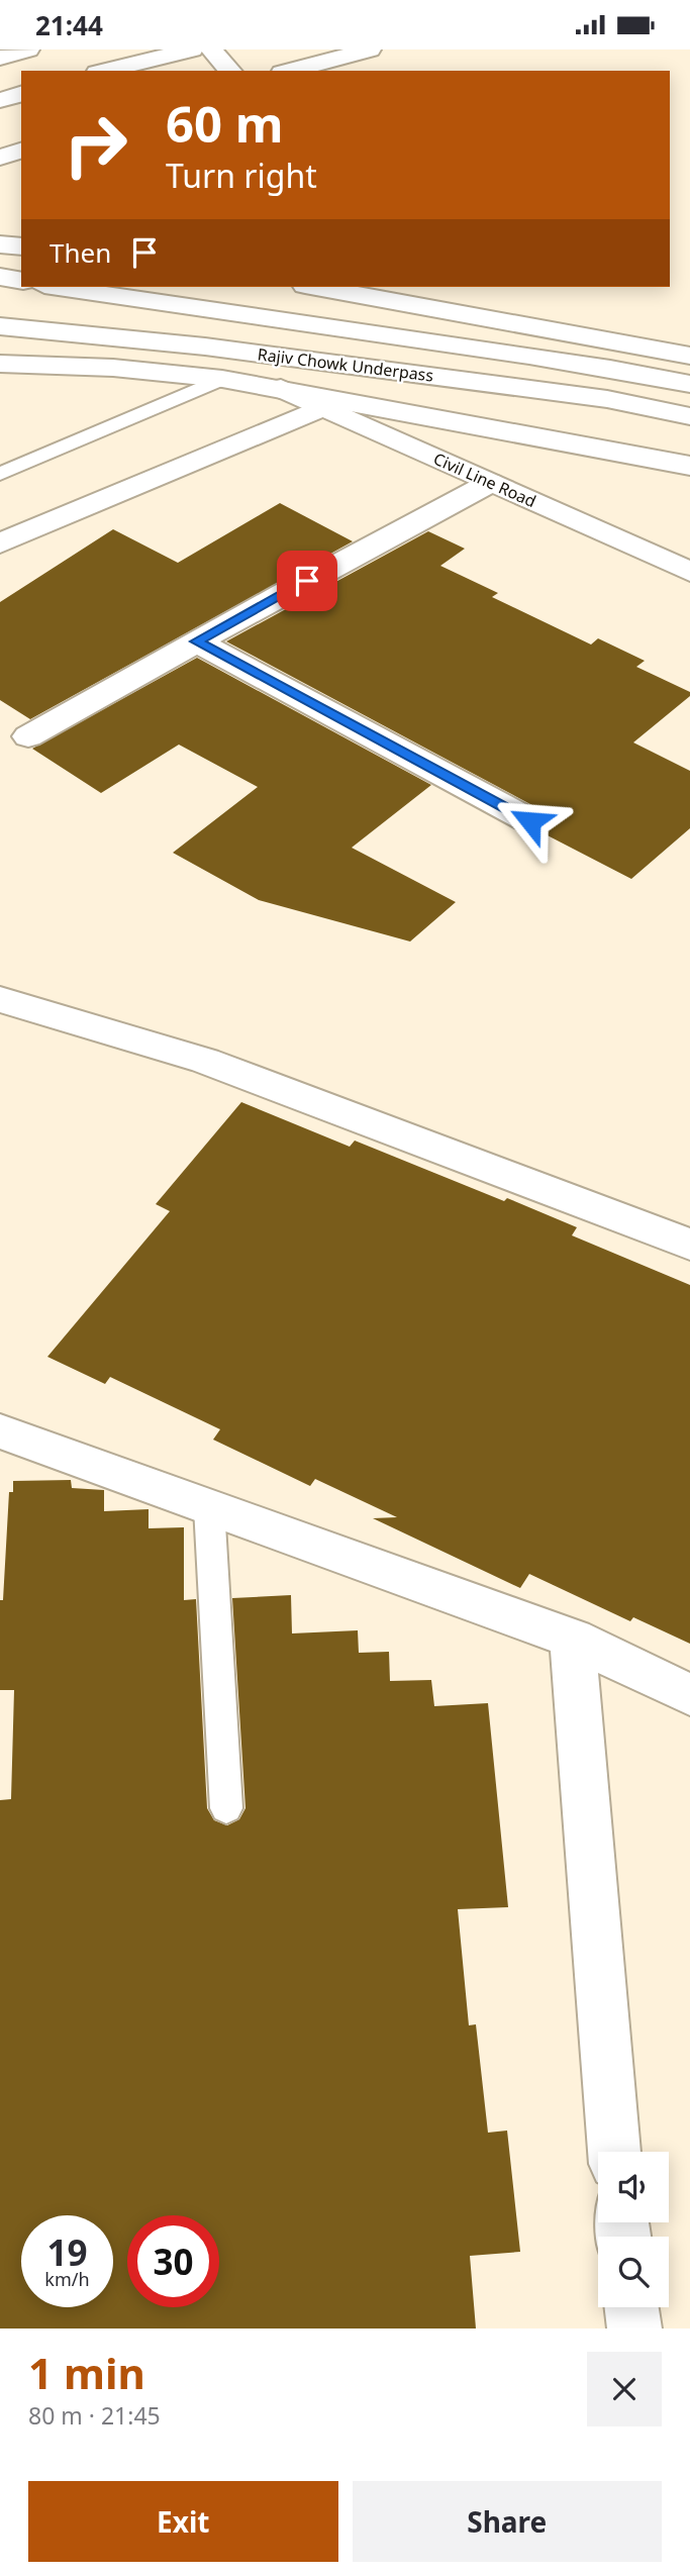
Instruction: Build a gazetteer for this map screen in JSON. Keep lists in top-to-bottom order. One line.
{"streets":{"main road":["Rajiv Chowk Underpass","Civil Line Road"]},"page":{"status":"21:44","turn":["60 m","Turn right"],"then":"Then","speed":"19 km/h","limit":"30","heading":["1 min","80 m · 21:45"],"buttons":["Exit","Share"]}}
